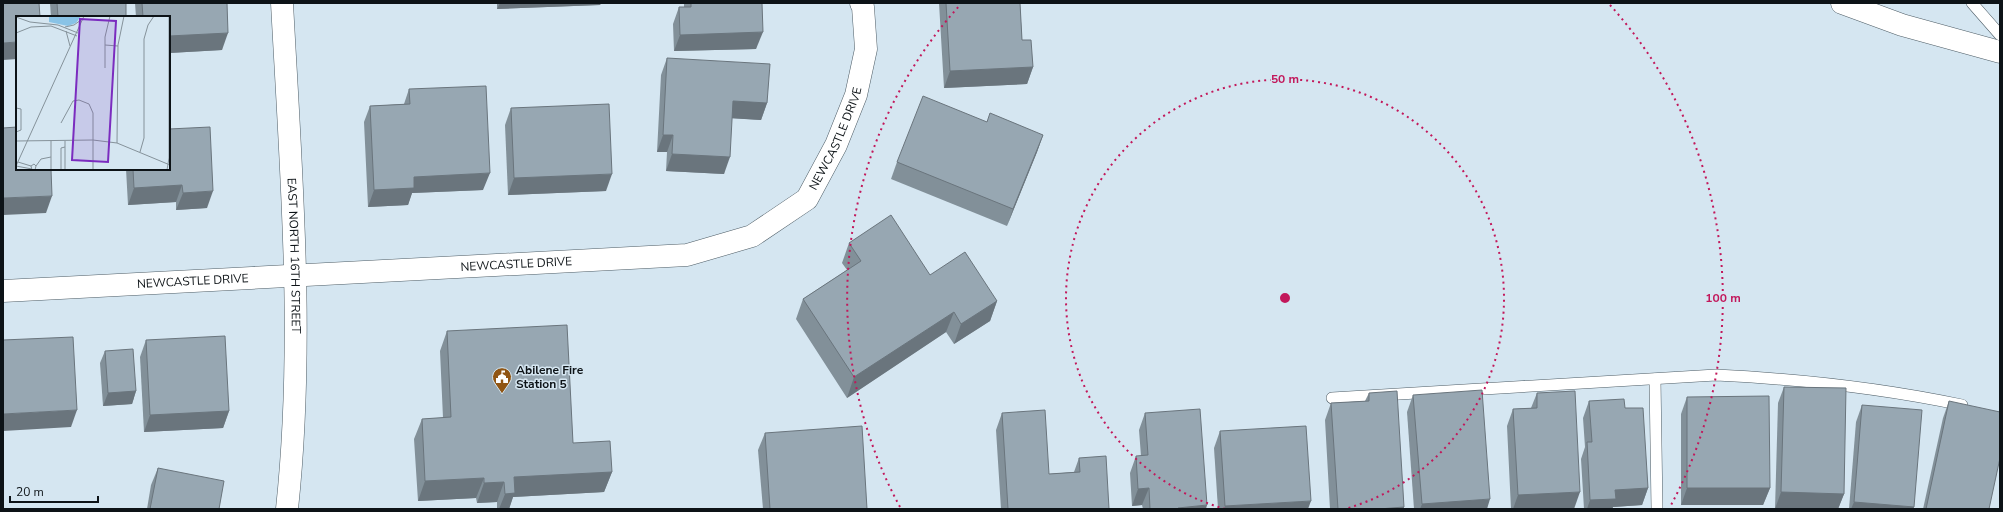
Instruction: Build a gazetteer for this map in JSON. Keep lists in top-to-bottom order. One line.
{"streets":{"street":["NEWCASTLE DRIVE","EAST NORTH 16TH STREET"]},"crossings":[["NEWCASTLE DRIVE","EAST NORTH 16TH STREET"]],"places":{"public building":["Abilene Fire Station 5"]},"scale_bar":"20 m","rings":["50 m","100 m"]}
